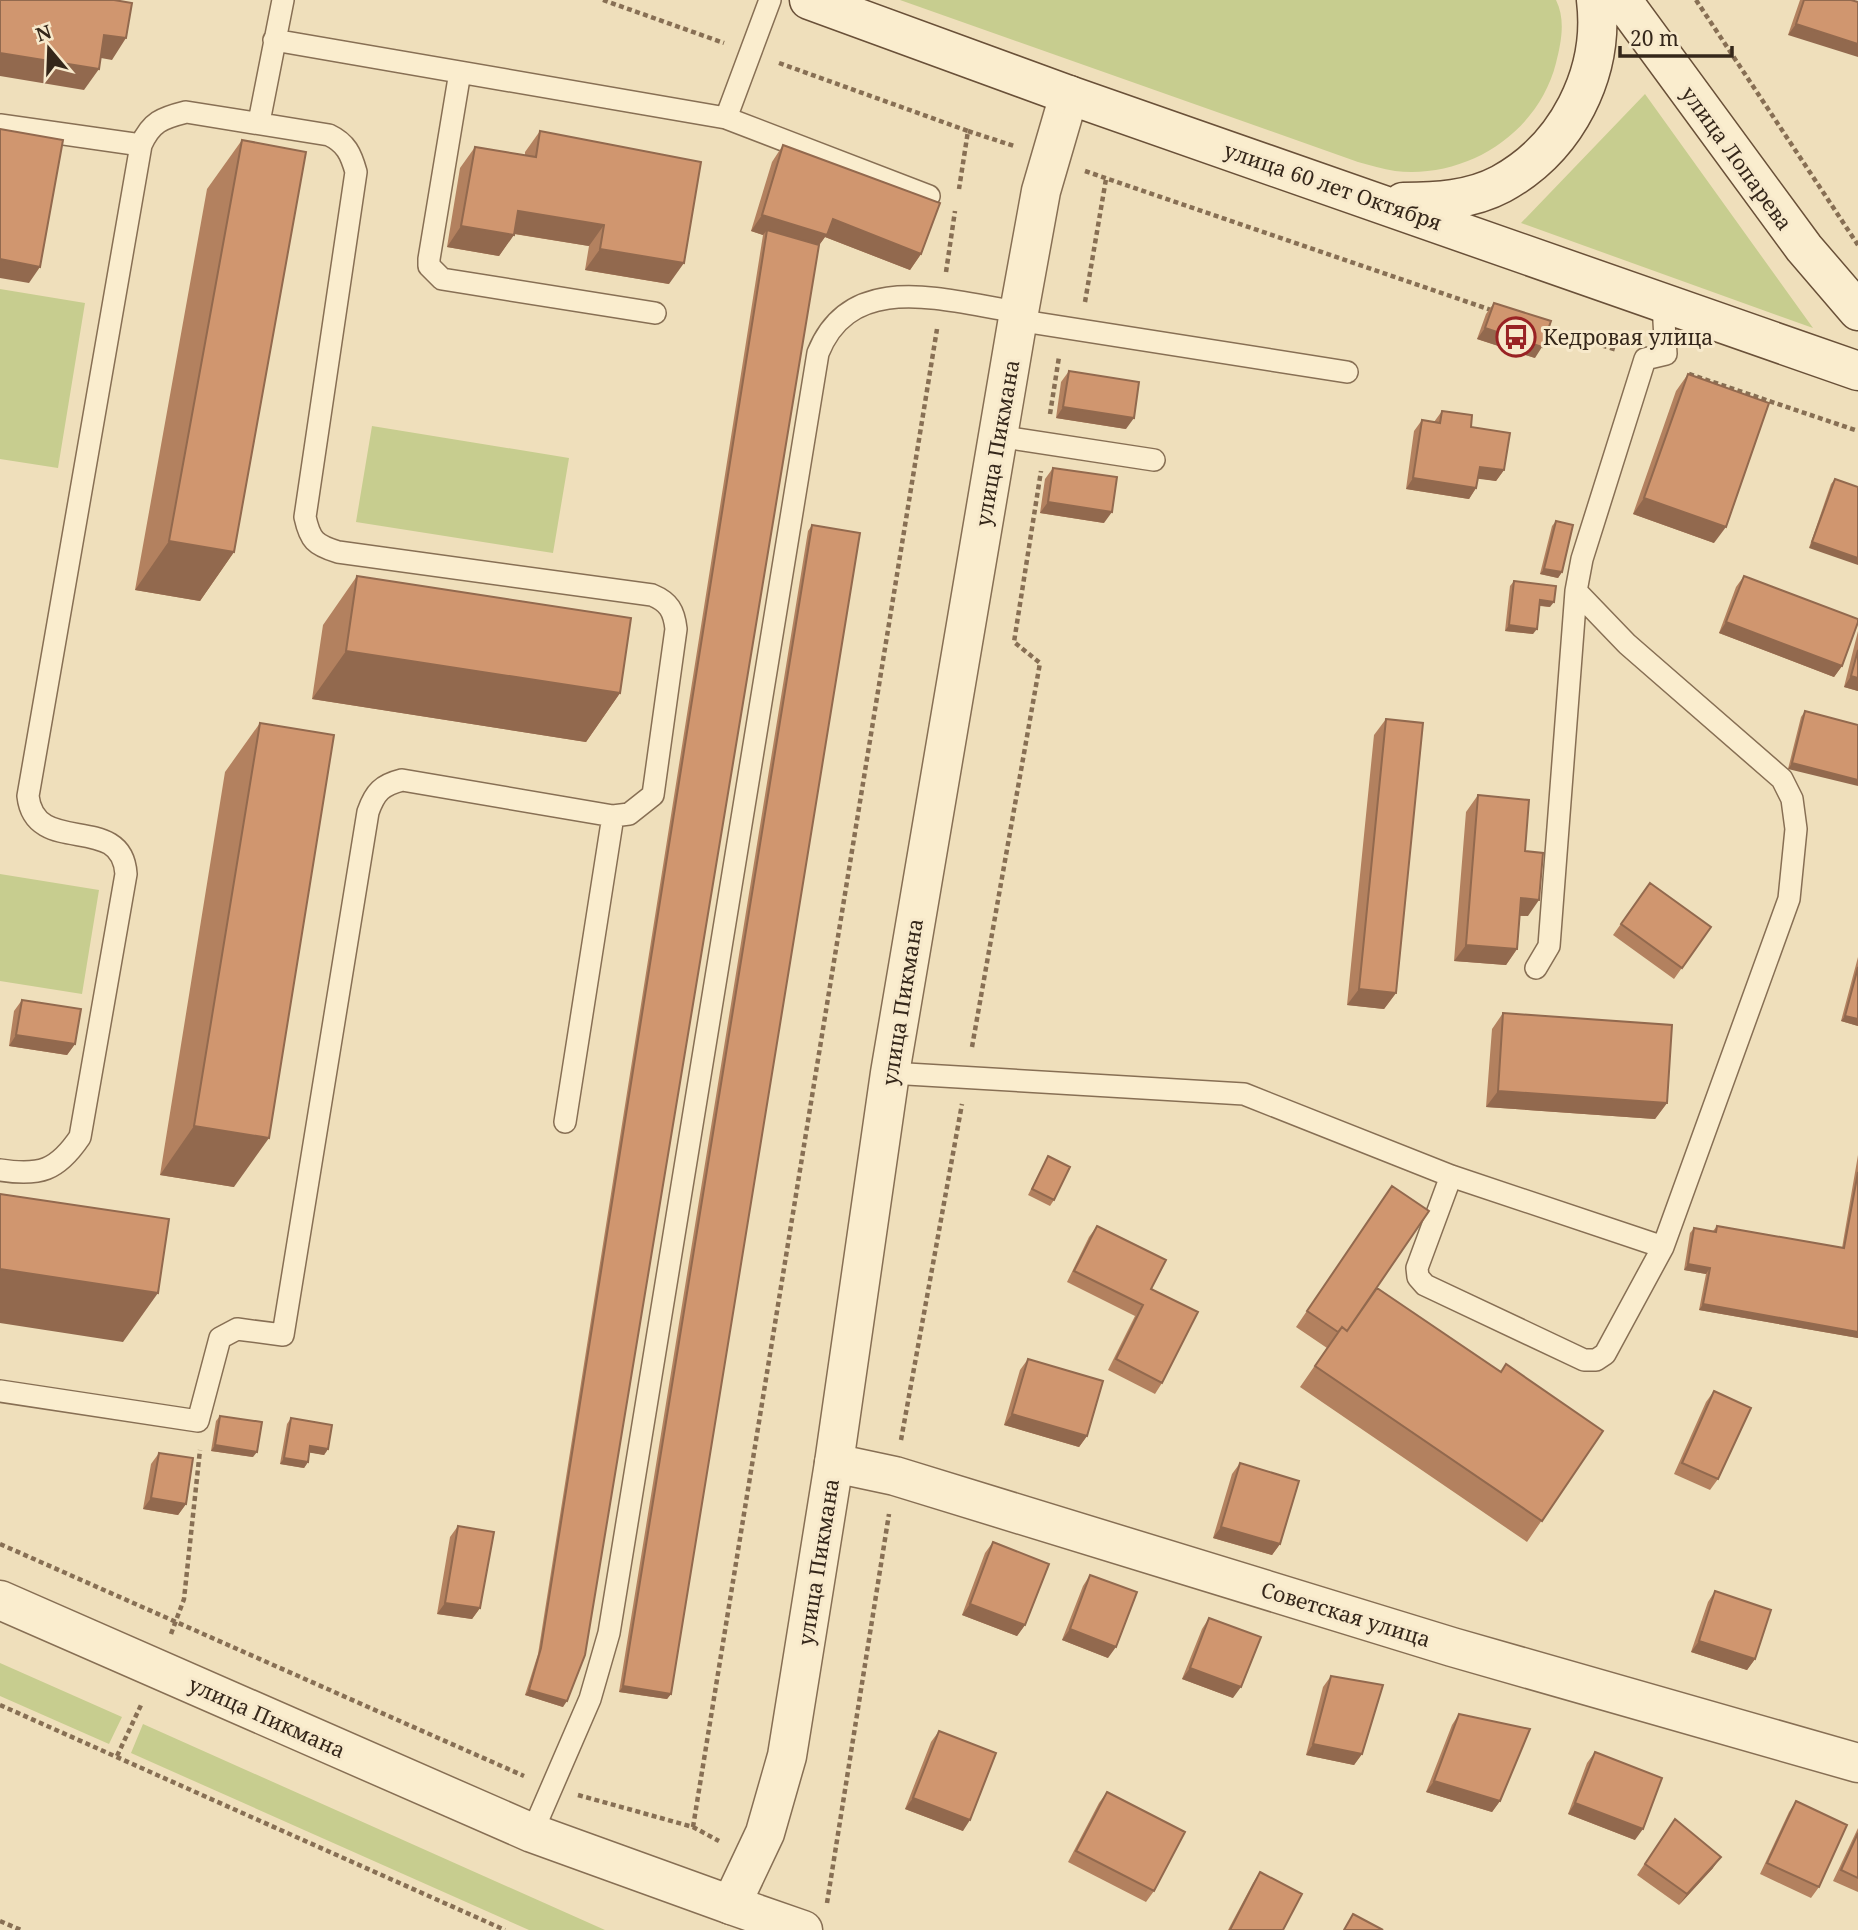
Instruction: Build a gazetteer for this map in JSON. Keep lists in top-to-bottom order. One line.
{"streets":{"street":["улица Лопарева","улица 60 лет Октября","улица Пикмана","Советская улица"]},"crossings":[["улица 60 лет Октября","улица Пикмана"],["улица Пикмана","Советская улица"]],"places":{"bus stop":["Кедровая улица"]},"scale_bar":"20 m","north":"top"}
